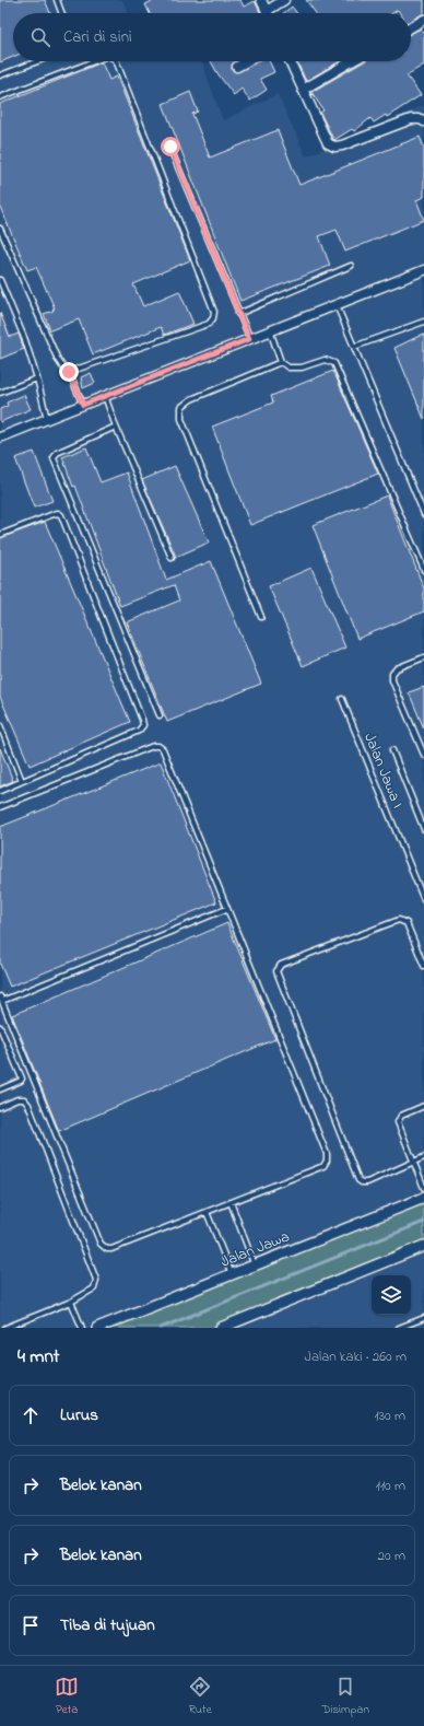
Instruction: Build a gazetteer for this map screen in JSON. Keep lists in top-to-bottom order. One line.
{"streets":{"street":["Jalan Jawa"],"lane":["Jalan Jawa I"]},"page":{"search":"Cari di sini","heading":["4 mnt","Jalan kaki · 260 m"],"list":[["Lurus","130 m"],["Belok kanan","110 m"],["Belok kanan","20 m"],"Tiba di tujuan"],"nav":["Peta","Rute","Disimpan"]}}
